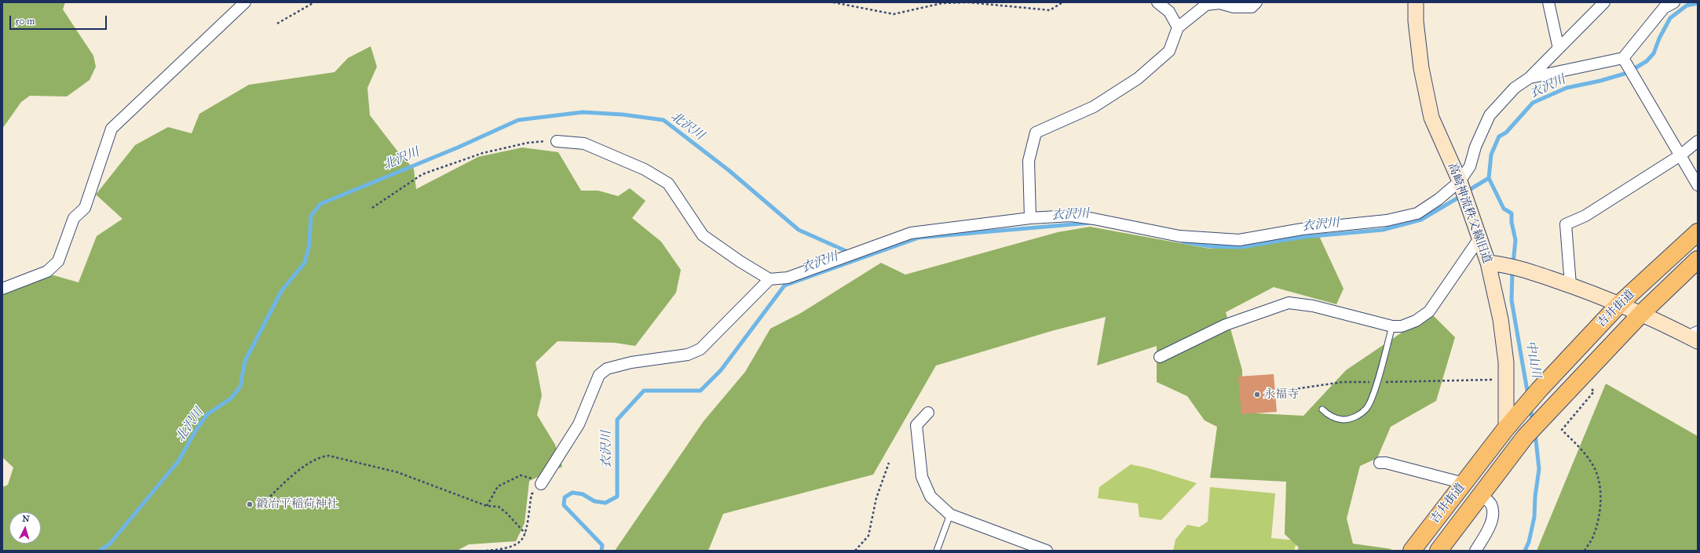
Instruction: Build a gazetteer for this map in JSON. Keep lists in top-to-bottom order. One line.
{"streets":{"main road":["吉井街道"],"street":["高崎神流秩父線旧道"]},"crossings":[["高崎神流秩父線旧道","吉井街道"]],"water":["衣沢川","北沢川","中山川"],"places":["永福寺","鍛冶平稲荷神社"],"scale_bar":"50 m","north":"top"}
